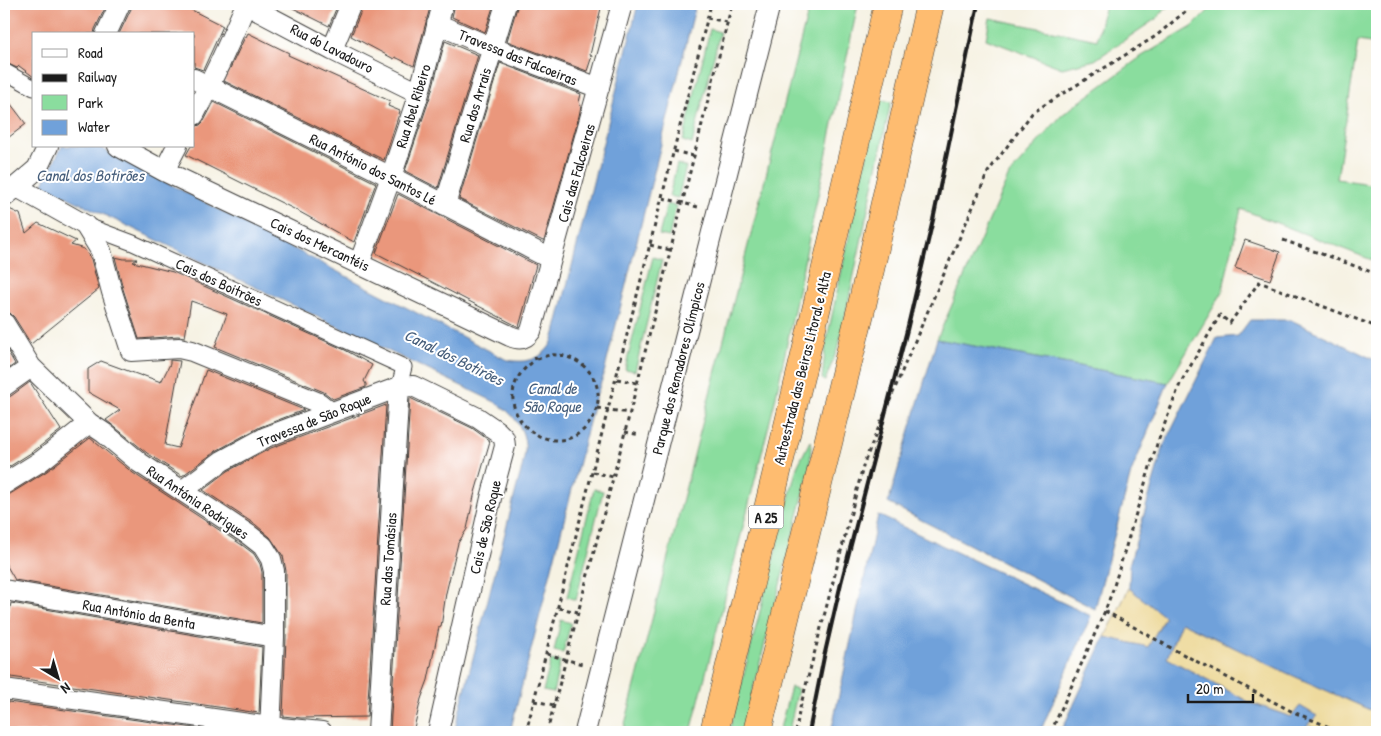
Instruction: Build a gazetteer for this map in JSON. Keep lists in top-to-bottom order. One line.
{"streets":{"highway":["Autoestrada das Beiras Litoral e Alta","A 25"],"street":["Rua do Lavadouro","Travessa das Falcoeiras","Rua dos Arrais","Rua Abel Ribeiro","Rua António dos Santos Lé","Cais das Falcoeiras","Cais dos Mercantéis","Cais dos Boitrões","Parque dos Remadores Olímpicos","Travessa de São Roque","Rua Antónia Rodrigues","Cais de São Roque","Rua das Tomásias","Rua António da Benta"]},"crossings":[["Rua do Lavadouro","Rua Abel Ribeiro"],["Travessa das Falcoeiras","Rua dos Arrais"],["Travessa das Falcoeiras","Rua Abel Ribeiro"],["Travessa das Falcoeiras","Cais das Falcoeiras"],["Rua dos Arrais","Rua António dos Santos Lé"],["Rua Abel Ribeiro","Rua António dos Santos Lé"],["Rua Abel Ribeiro","Cais dos Mercantéis"],["Rua António dos Santos Lé","Cais das Falcoeiras"],["Cais das Falcoeiras","Cais dos Mercantéis"],["Cais dos Boitrões","Travessa de São Roque"],["Cais dos Boitrões","Cais de São Roque"],["Cais dos Boitrões","Rua das Tomásias"],["Travessa de São Roque","Rua Antónia Rodrigues"],["Travessa de São Roque","Cais de São Roque"],["Travessa de São Roque","Rua das Tomásias"],["Rua Antónia Rodrigues","Rua António da Benta"],["Cais de São Roque","Rua das Tomásias"]],"water":["Canal dos Botirões","Canal de São Roque"],"legend":["Road","Railway","Park","Water"],"scale_bar":"20 m","north":"bottom right"}
